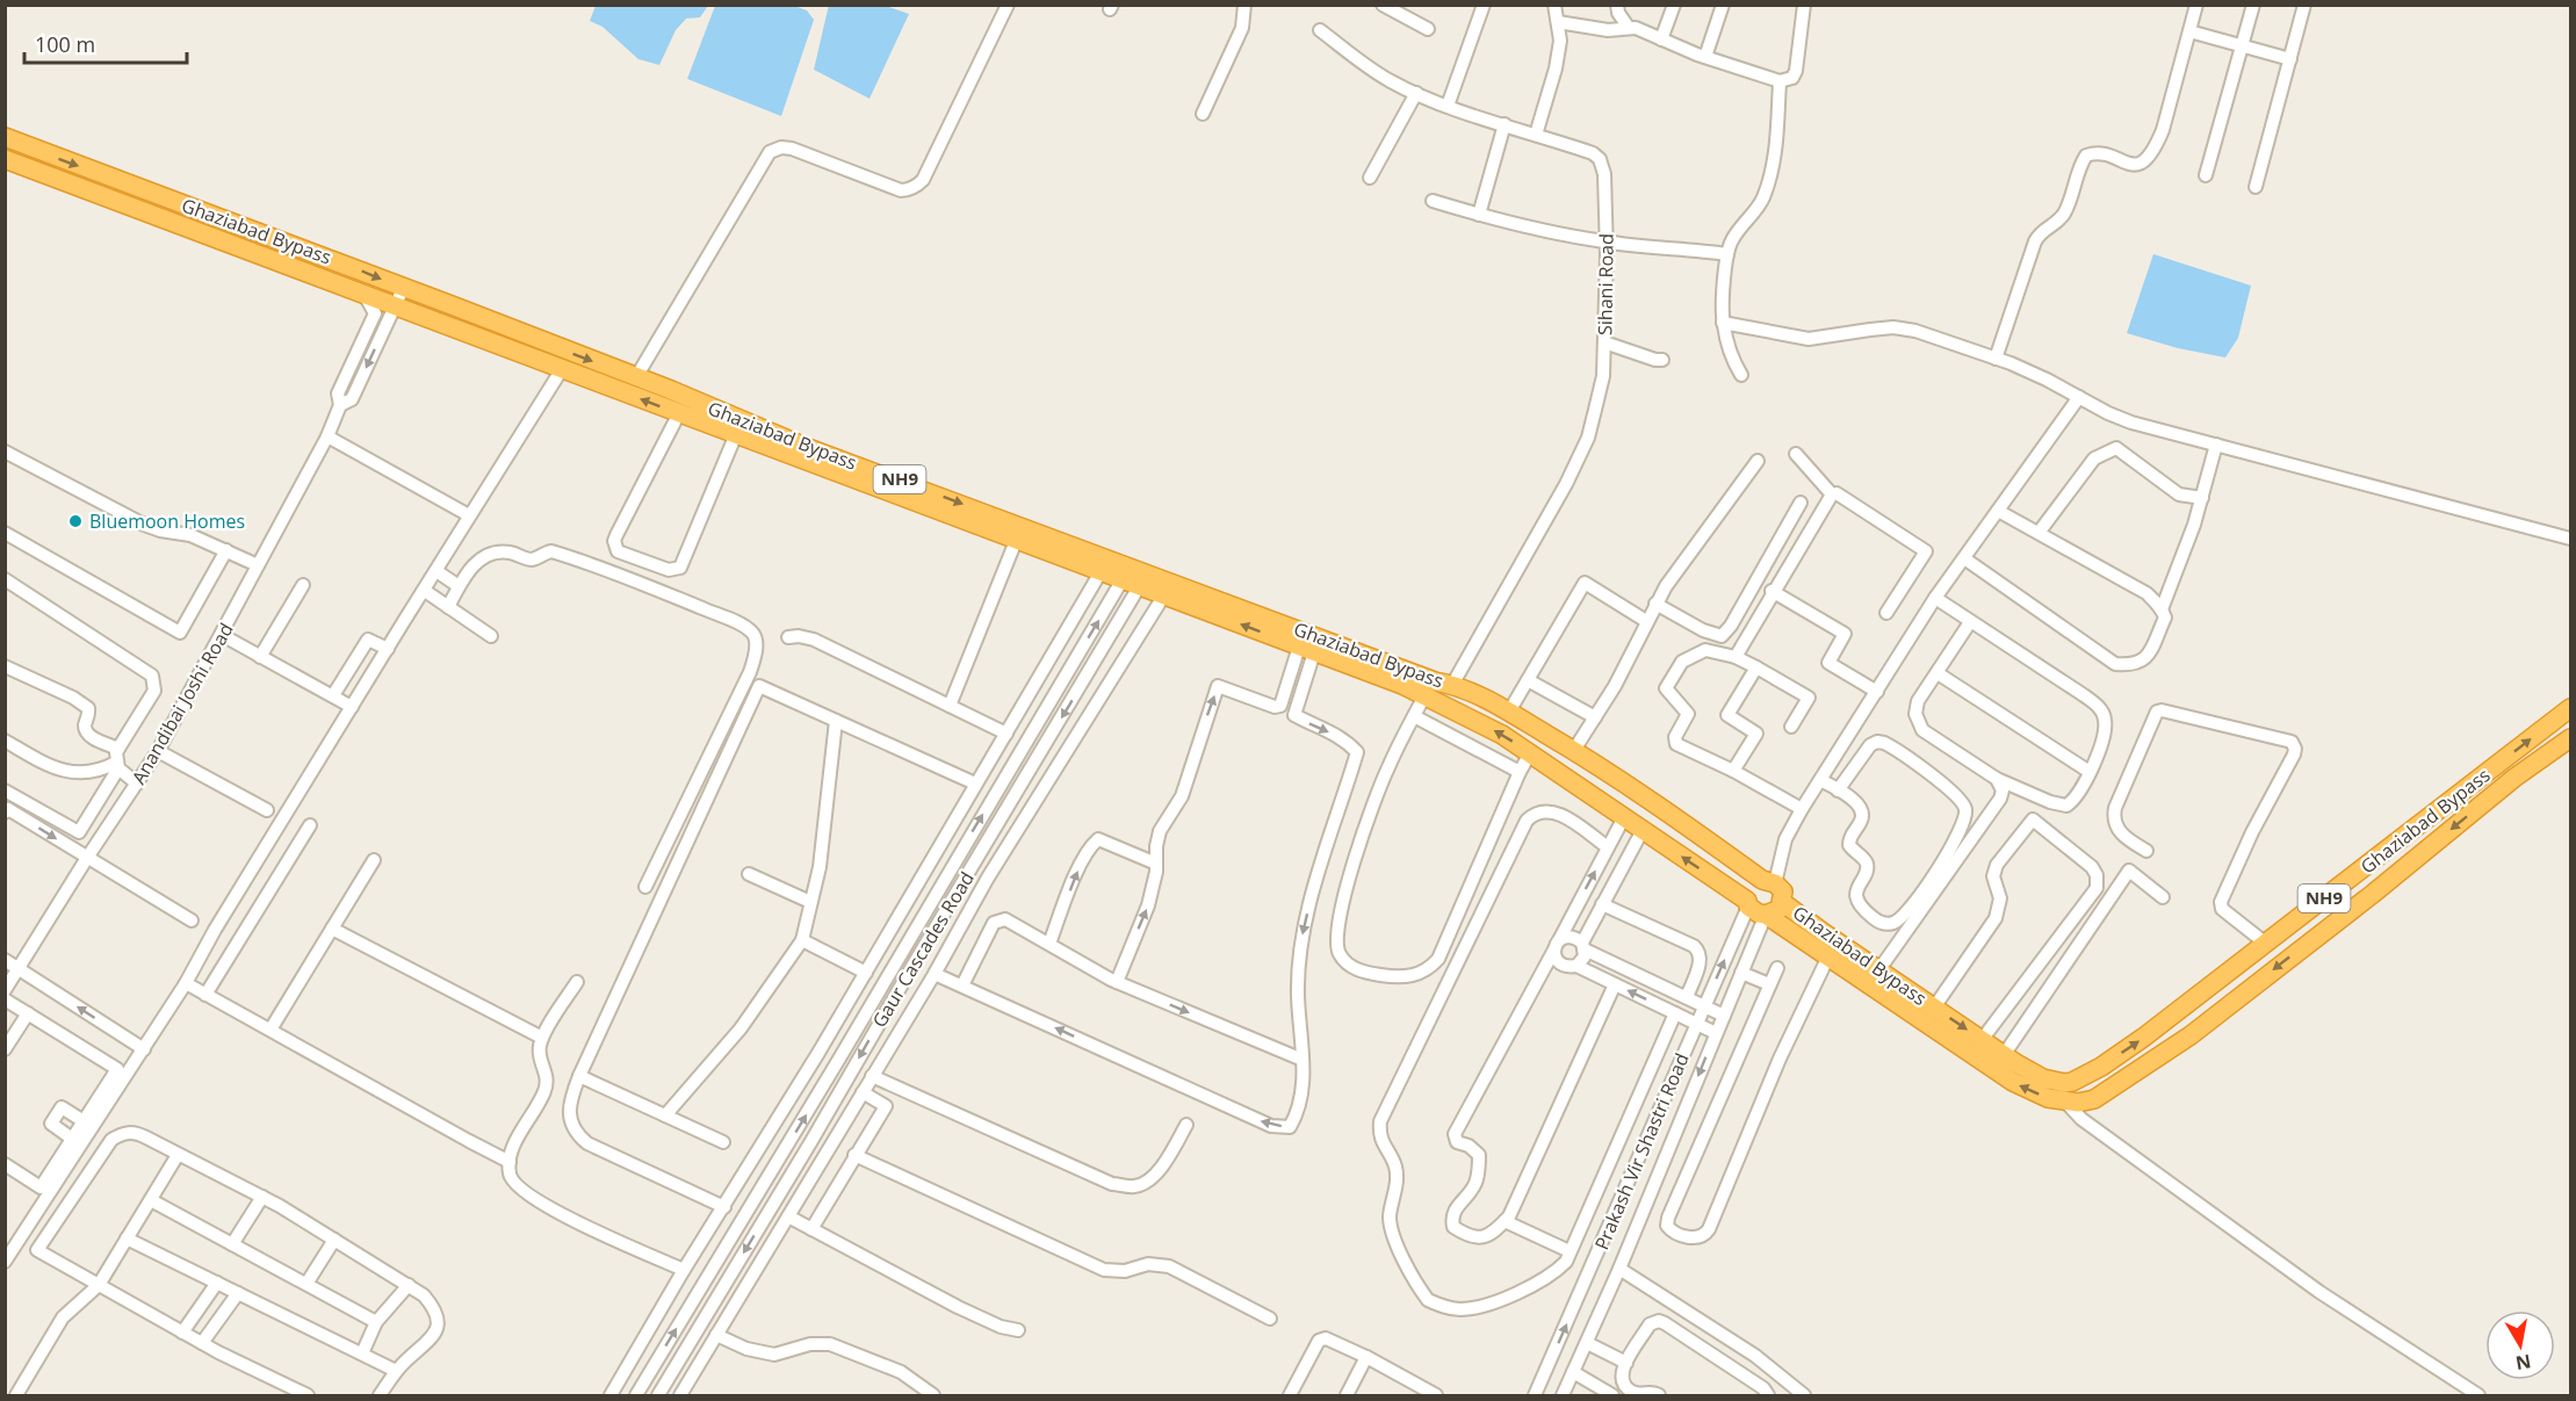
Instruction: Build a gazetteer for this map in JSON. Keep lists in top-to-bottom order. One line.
{"streets":{"highway":["Ghaziabad Bypass","NH9"],"street":["Sihani Road","Anandibai Joshi Road","Gaur Cascades Road","Prakash Vir Shastri Road"]},"crossings":[["Ghaziabad Bypass","Sihani Road"],["Ghaziabad Bypass","Anandibai Joshi Road"],["Ghaziabad Bypass","Gaur Cascades Road"],["Ghaziabad Bypass","Prakash Vir Shastri Road"]],"places":["Bluemoon Homes"],"scale_bar":"100 m","north":"bottom"}
